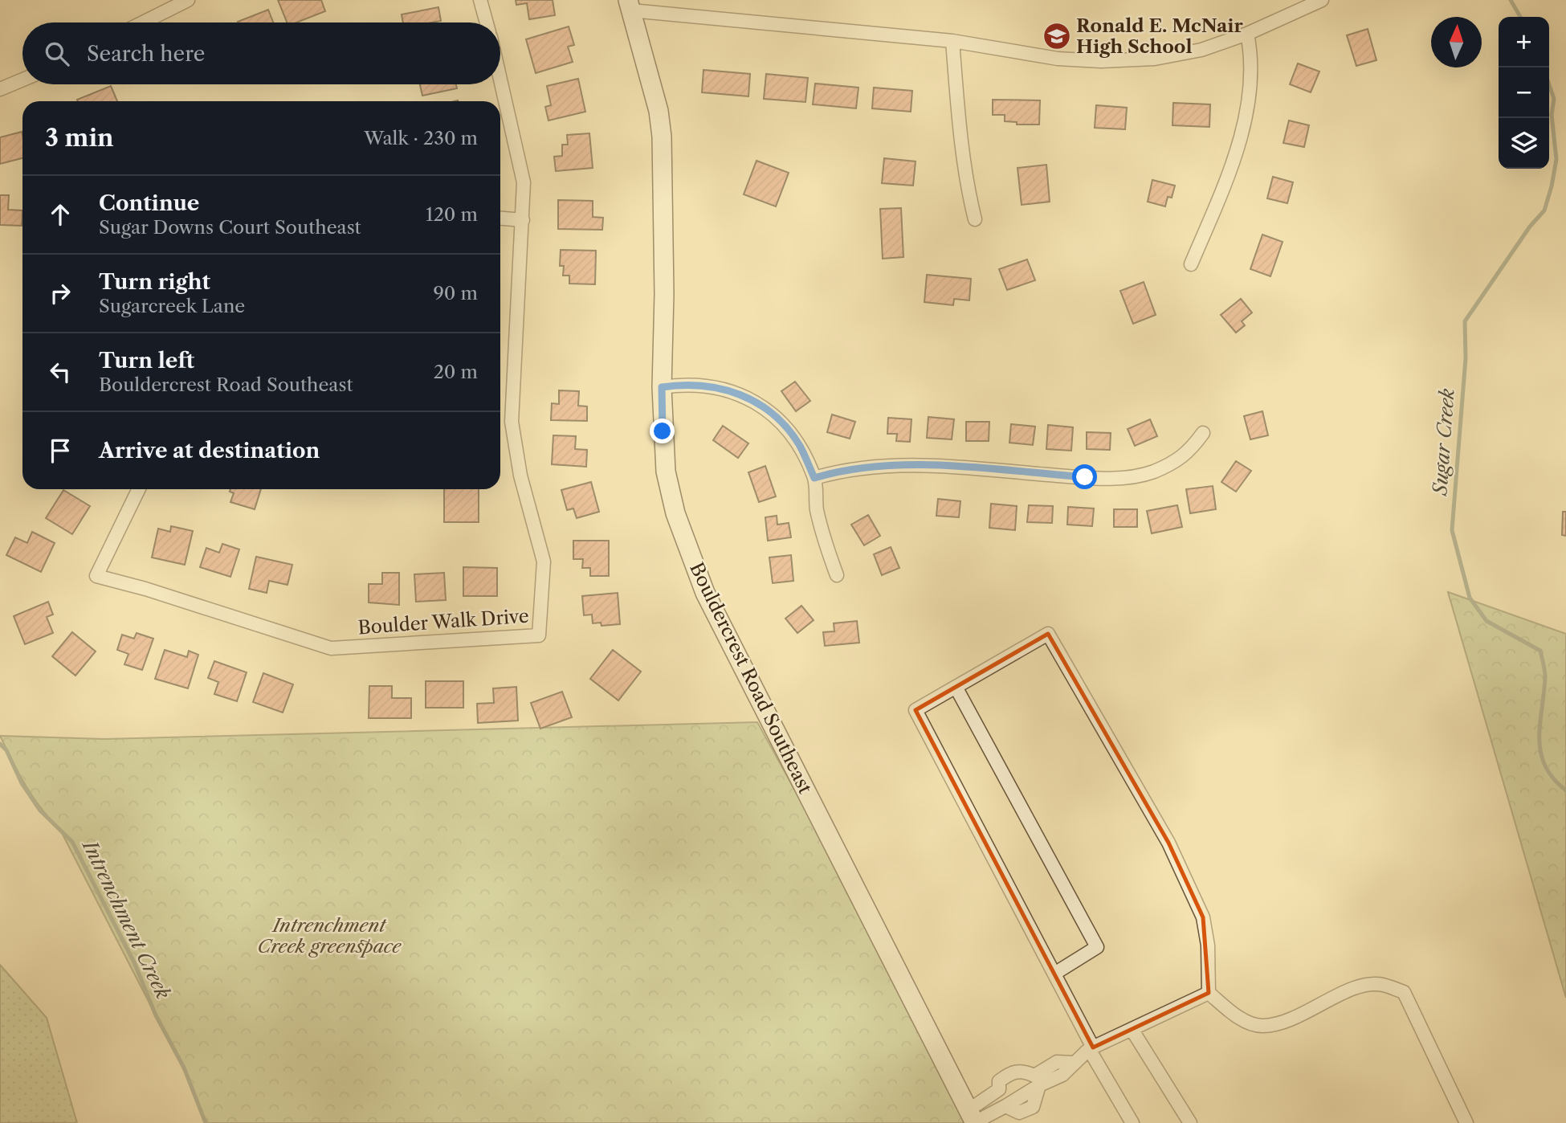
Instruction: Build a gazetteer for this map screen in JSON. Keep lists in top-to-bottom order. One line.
{"streets":{"street":["Boulder Walk Drive","Bouldercrest Road Southeast"]},"water":["Sugar Creek","Intrenchment Creek"],"parks":["Intrenchment Creek greenspace"],"places":{"school or university":["Ronald E. McNair High School"]},"north":"top","page":{"map_buttons":["+","−"],"search":"Search here","heading":["3 min","Walk · 230 m"],"list":[["Continue","Sugar Downs Court Southeast","120 m"],["Turn right","Sugarcreek Lane","90 m"],["Turn left","Bouldercrest Road Southeast","20 m"],"Arrive at destination"]}}
